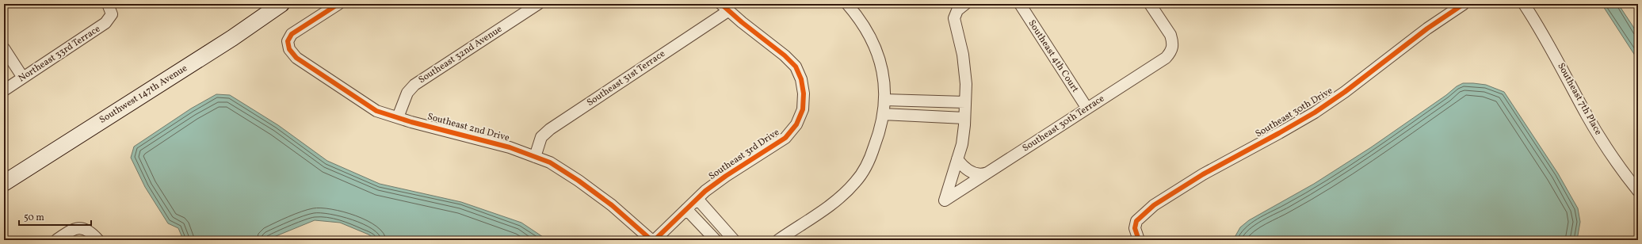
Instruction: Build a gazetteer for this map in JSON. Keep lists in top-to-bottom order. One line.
{"streets":{"street":["Northeast 33rd Terrace","Southeast 32nd Avenue","Southeast 4th Court","Southeast 31st Terrace","Southwest 147th Avenue","Southeast 7th Place","Southeast 30th Drive","Southeast 30th Terrace","Southeast 2nd Drive","Southeast 3rd Drive"]},"crossings":[["Southeast 32nd Avenue","Southeast 2nd Drive"],["Southeast 4th Court","Southeast 30th Terrace"],["Southeast 31st Terrace","Southeast 2nd Drive"],["Southeast 31st Terrace","Southeast 3rd Drive"]],"scale_bar":"50 m"}
